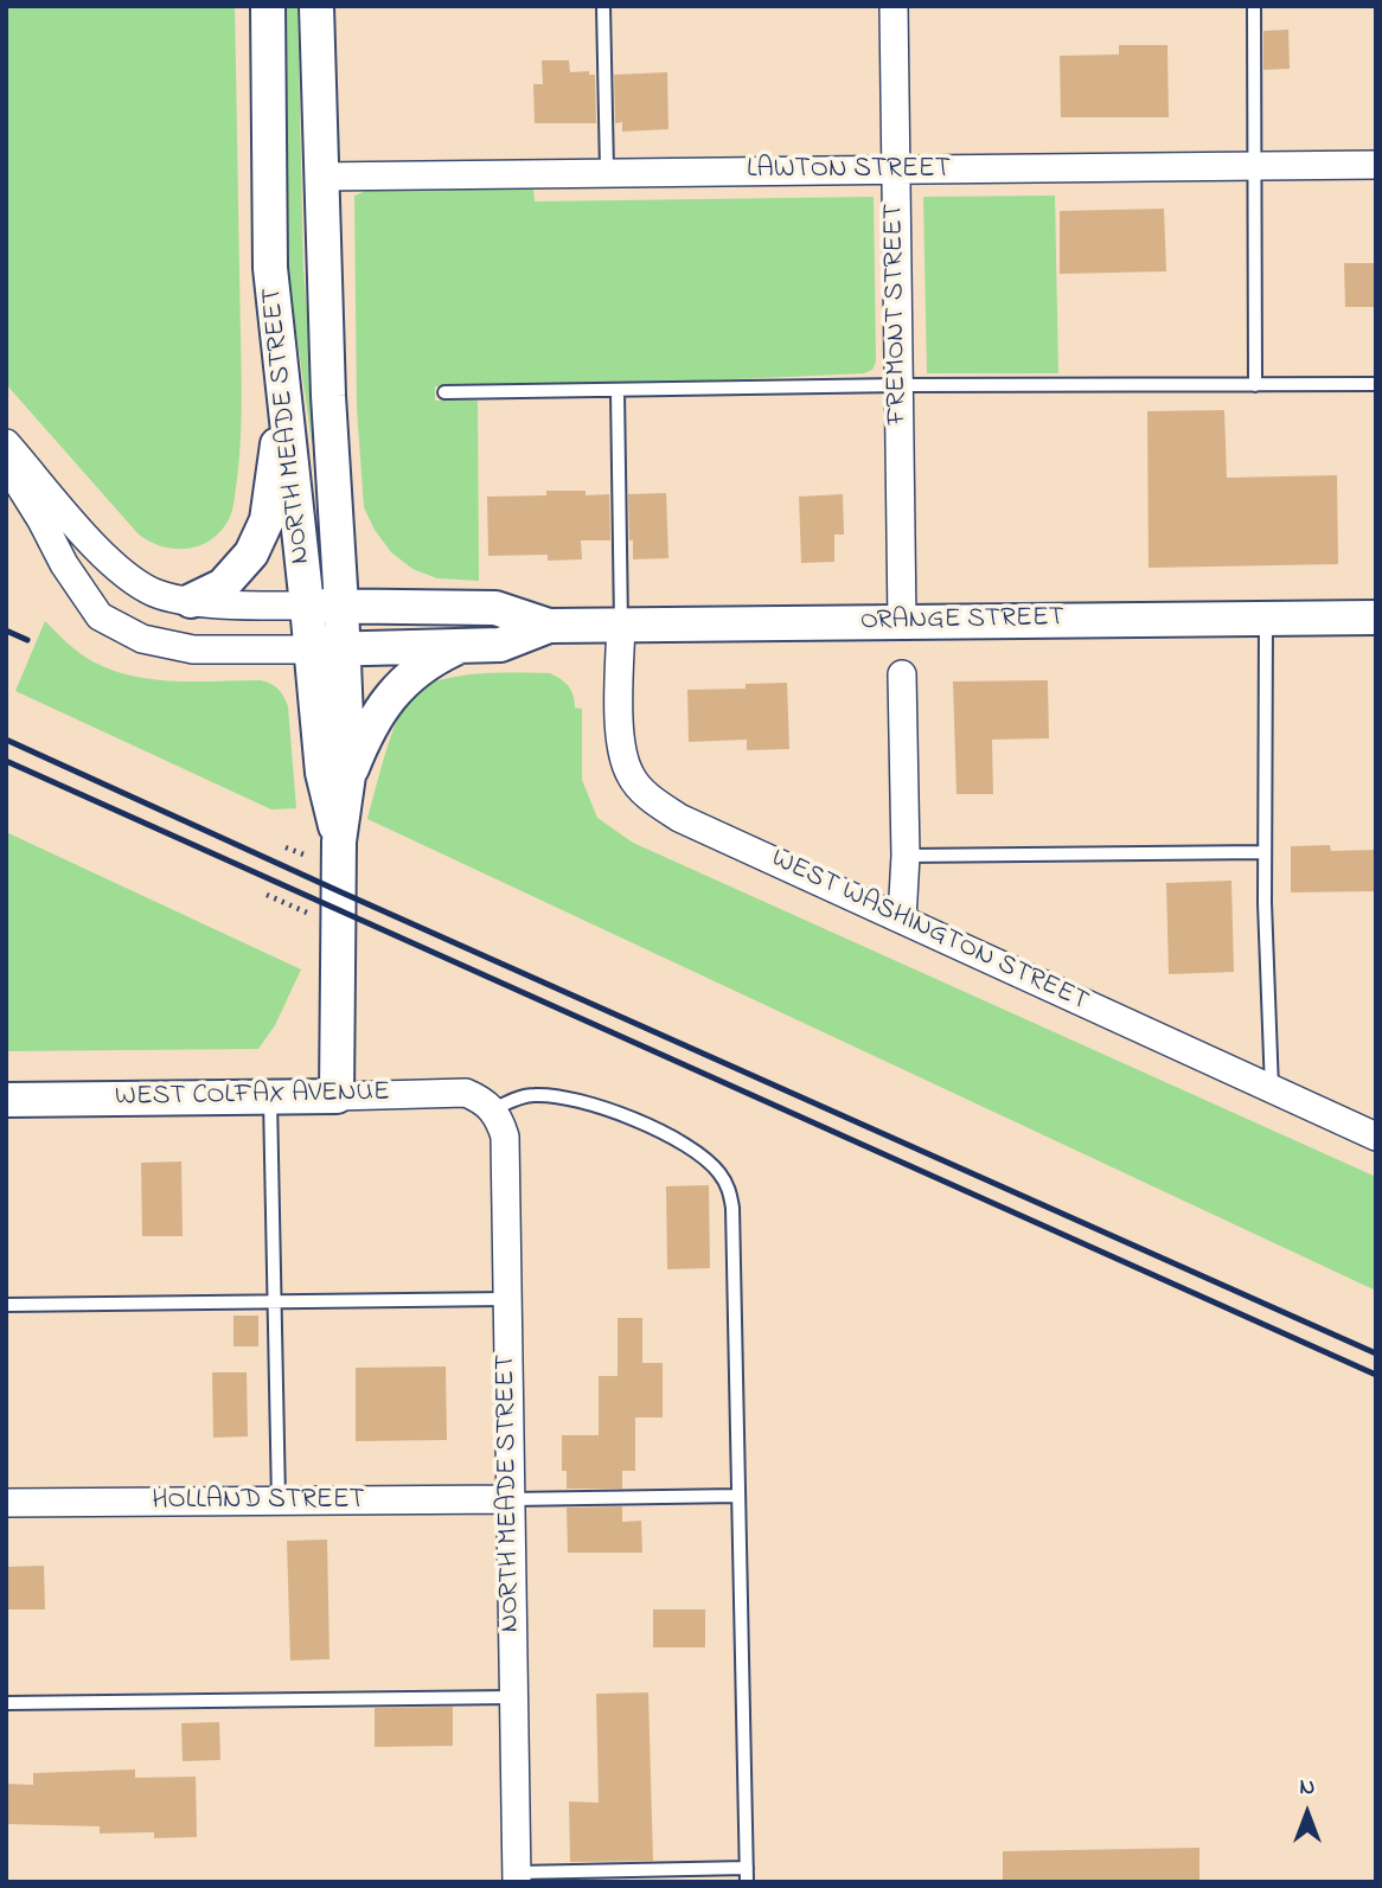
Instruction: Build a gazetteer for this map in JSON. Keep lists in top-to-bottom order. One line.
{"streets":{"street":["LAWTON STREET","FREMONT STREET","NORTH MEADE STREET","ORANGE STREET","WEST WASHINGTON STREET","WEST COLFAX AVENUE","HOLLAND STREET"]},"crossings":[["LAWTON STREET","FREMONT STREET"],["LAWTON STREET","NORTH MEADE STREET"],["FREMONT STREET","ORANGE STREET"],["NORTH MEADE STREET","ORANGE STREET"],["NORTH MEADE STREET","WEST COLFAX AVENUE"],["NORTH MEADE STREET","HOLLAND STREET"],["ORANGE STREET","WEST WASHINGTON STREET"]],"north":"top"}
